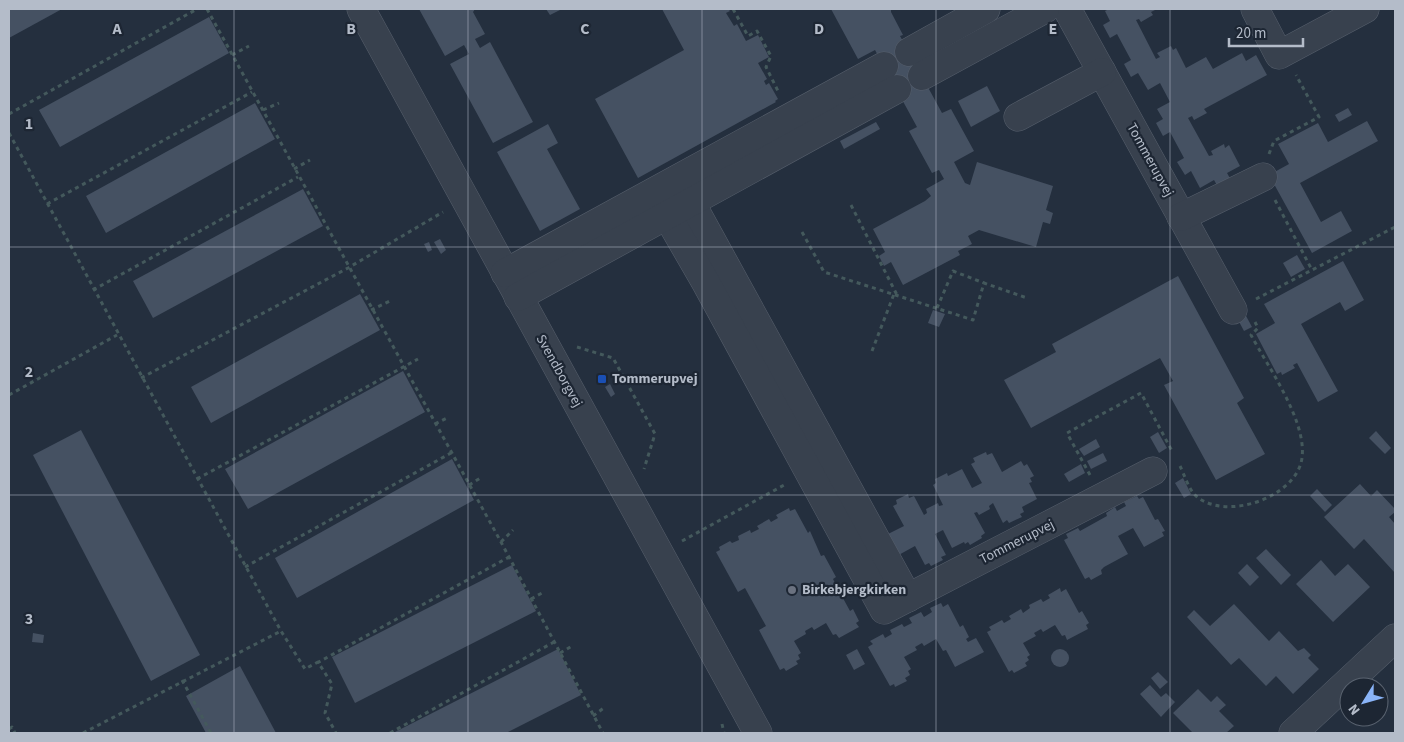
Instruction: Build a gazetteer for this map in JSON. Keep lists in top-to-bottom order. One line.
{"streets":{"street":["Tommerupvej","Svendborgvej"]},"places":{"transit":["Tommerupvej"],"other":["Birkebjergkirken"]},"scale_bar":"20 m","north":"bottom left","grid":{"columns":["A","B","C","D","E"],"rows":["1","2","3"]}}
